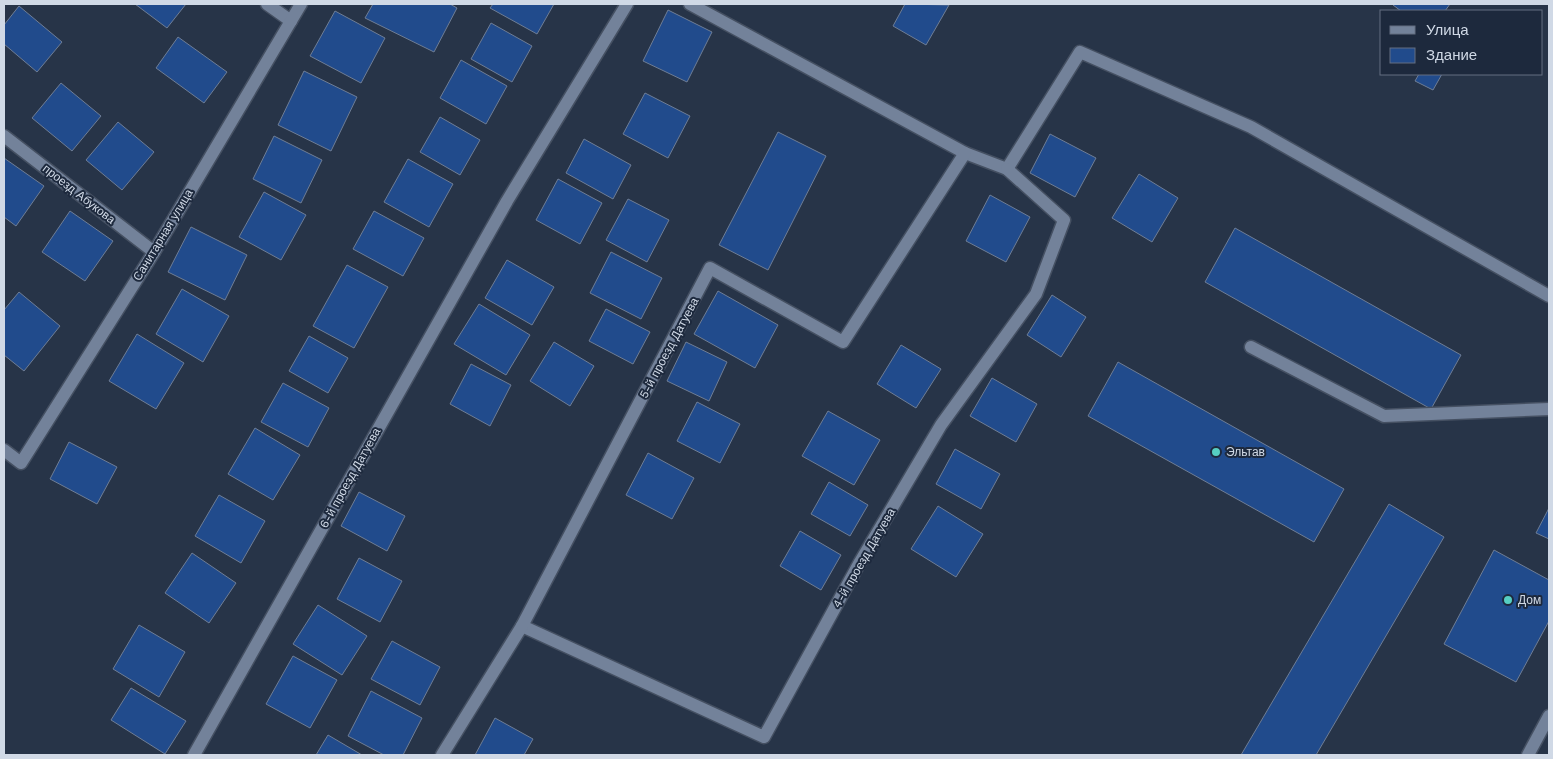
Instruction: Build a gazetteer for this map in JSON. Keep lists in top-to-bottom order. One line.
{"streets":{"street":["проезд Абукова","Санитарная улица","5-й проезд Датуева","6-й проезд Датуева","4-й проезд Датуева"]},"crossings":[["проезд Абукова","Санитарная улица"],["5-й проезд Датуева","4-й проезд Датуева"]],"places":["Эльтав","Дом"],"legend":["Улица","Здание"]}
